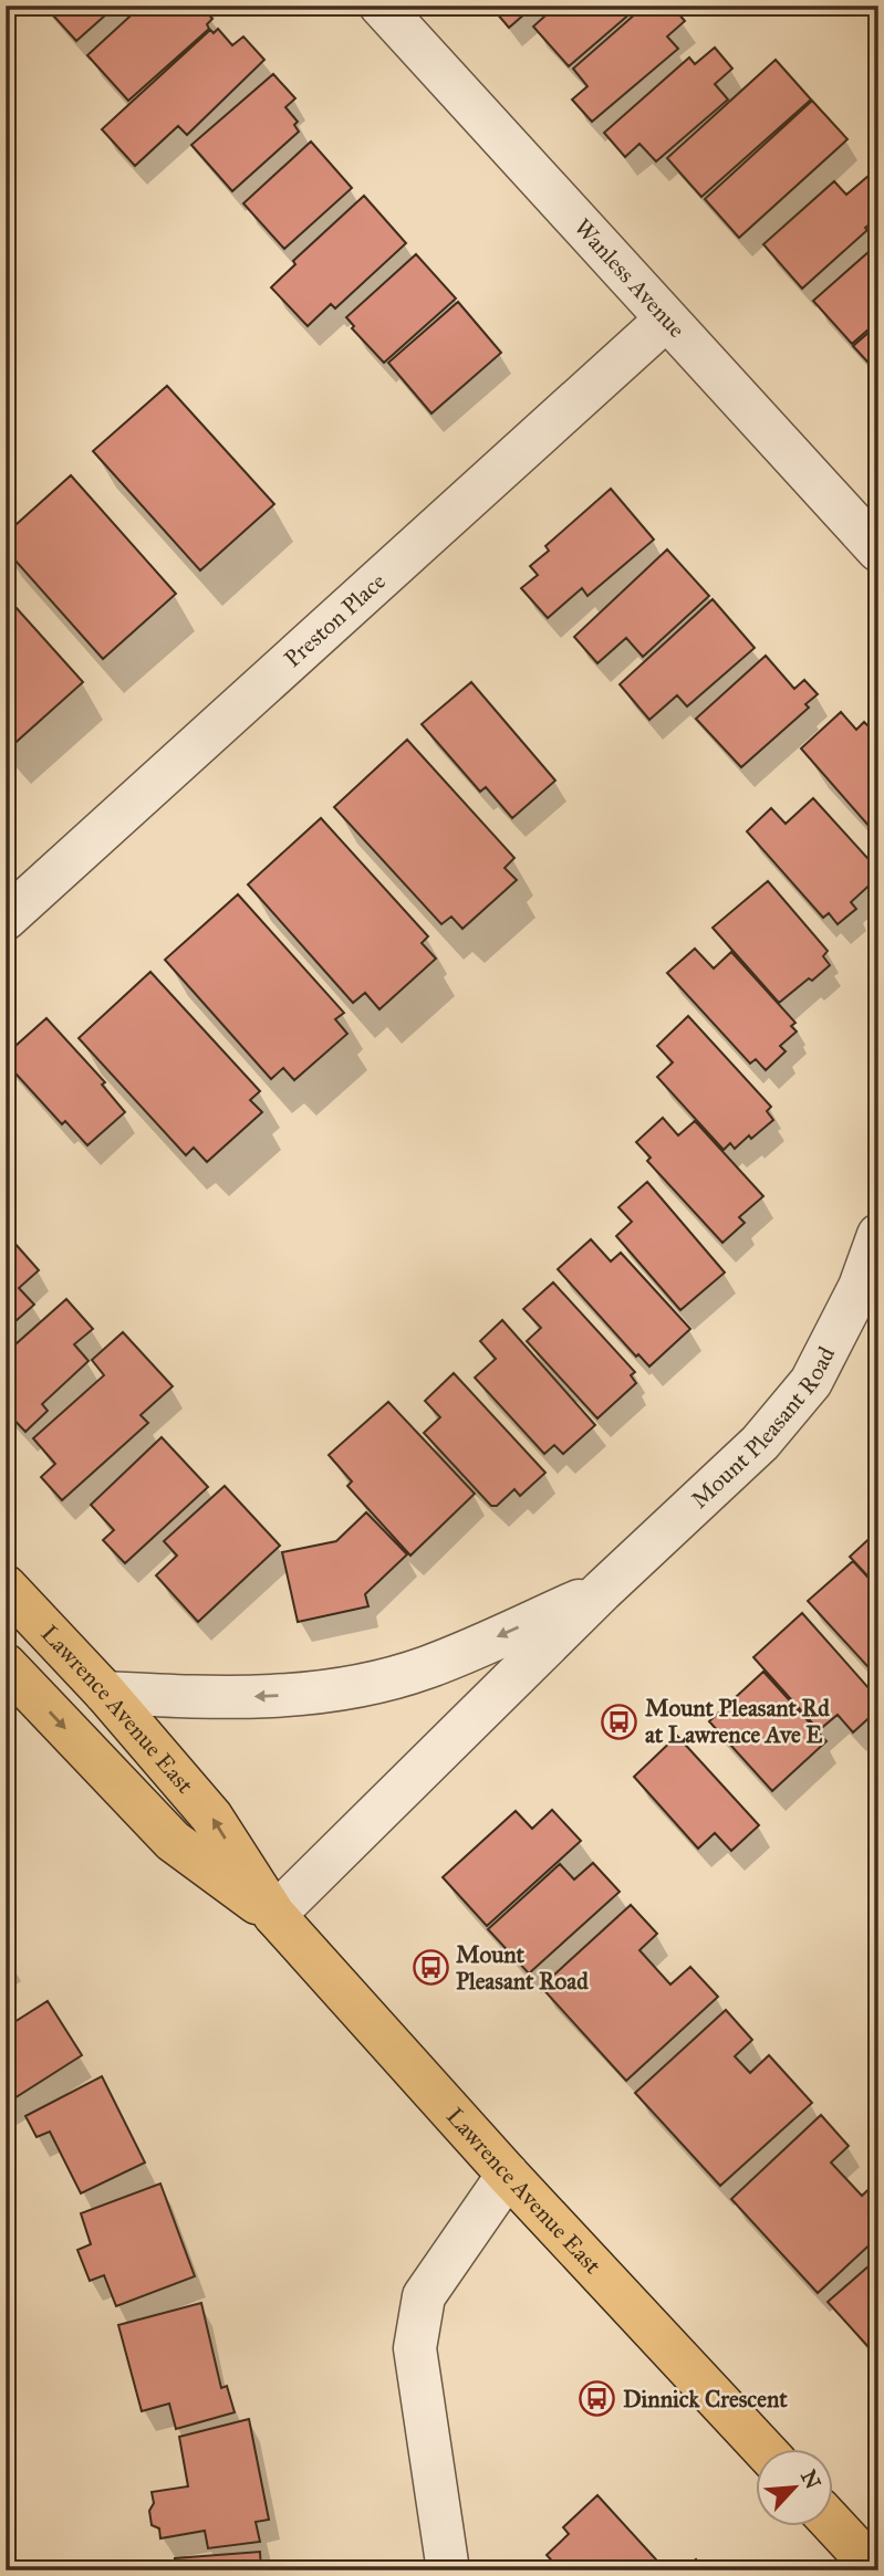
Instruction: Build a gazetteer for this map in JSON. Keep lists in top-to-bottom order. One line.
{"streets":{"main road":["Lawrence Avenue East"],"street":["Wanless Avenue","Preston Place","Mount Pleasant Road"]},"crossings":[["Wanless Avenue","Preston Place"],["Mount Pleasant Road","Lawrence Avenue East"]],"places":{"bus stop":["Mount Pleasant Rd at Lawrence Ave E","Mount Pleasant Road","Dinnick Crescent"]},"north":"top right"}
